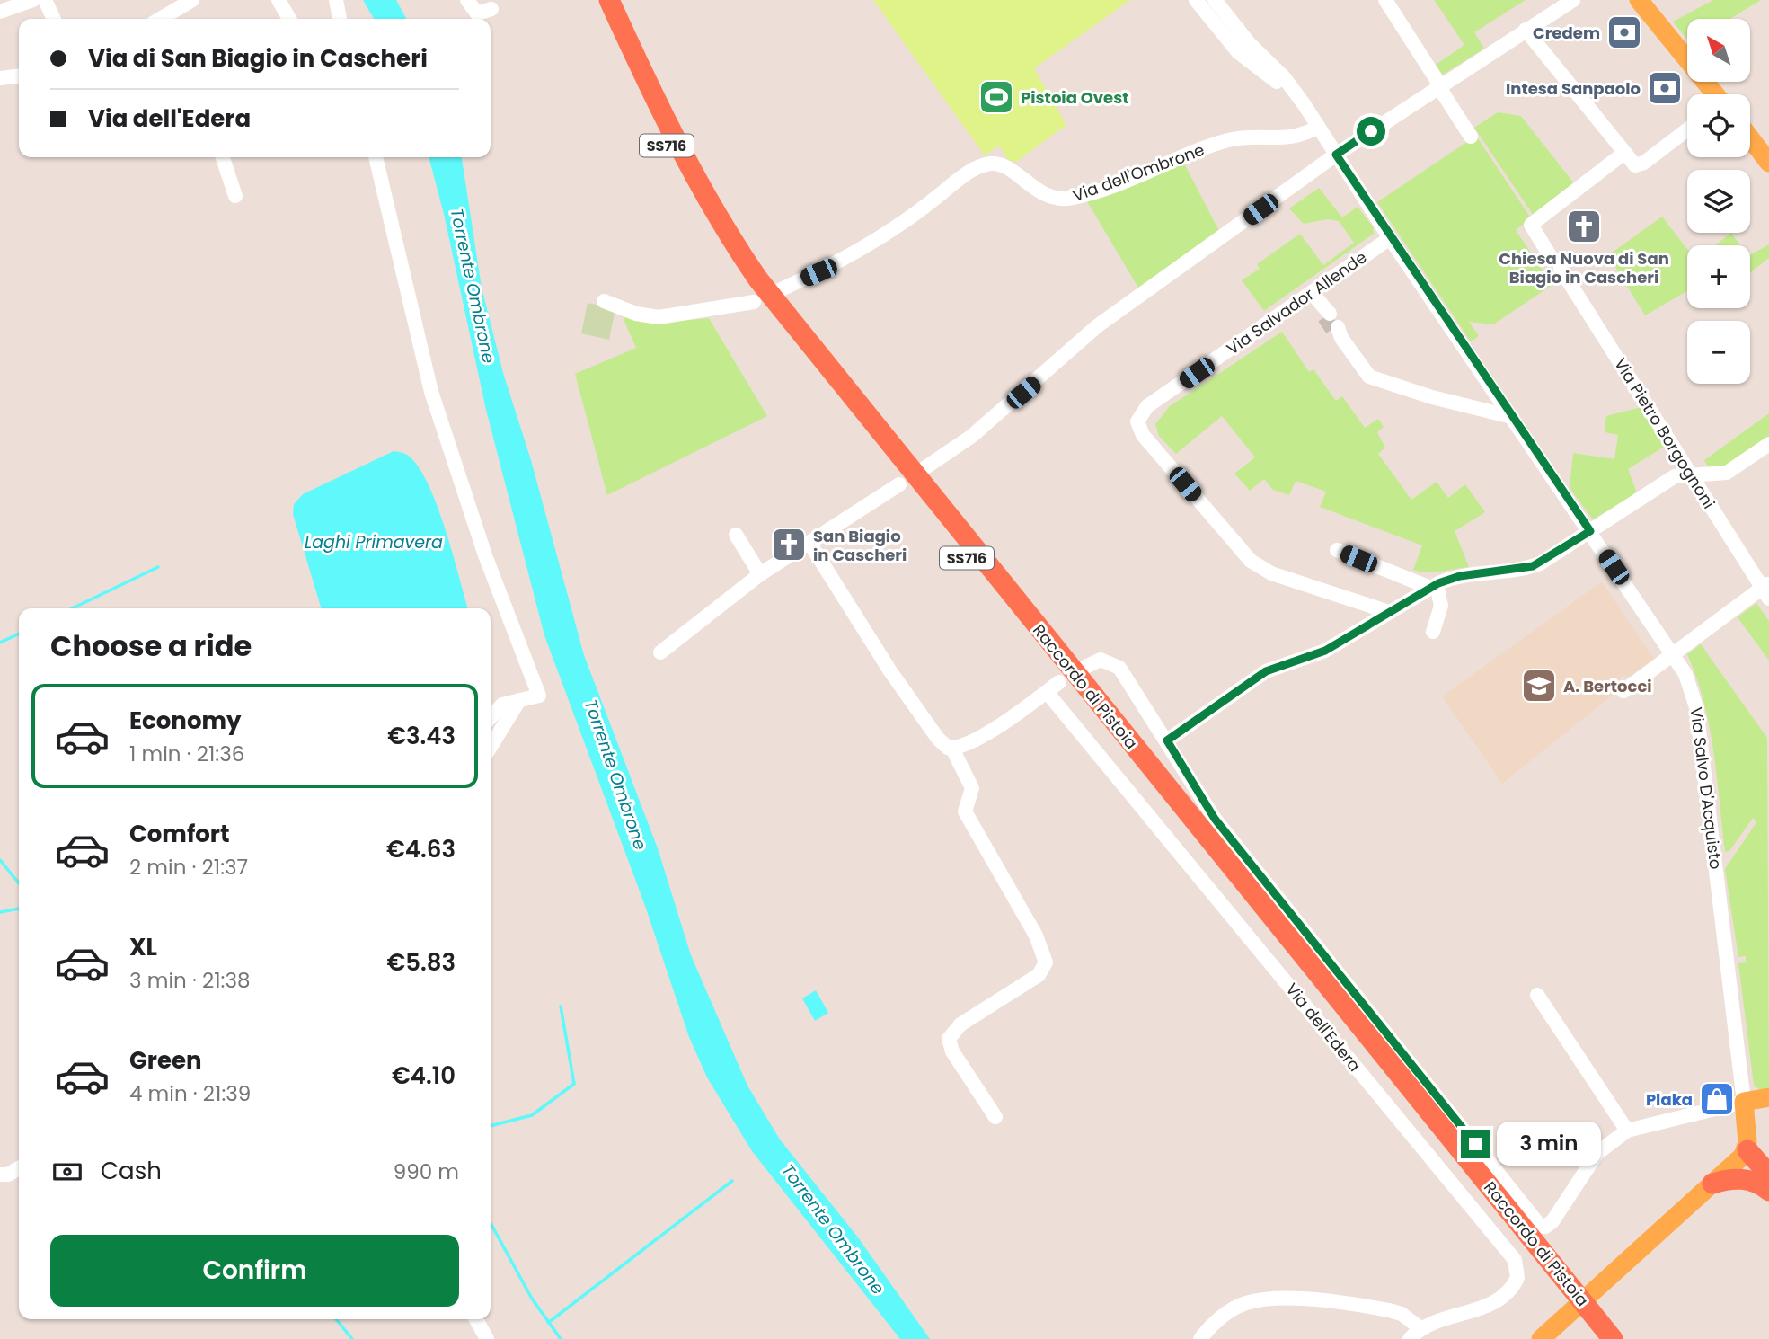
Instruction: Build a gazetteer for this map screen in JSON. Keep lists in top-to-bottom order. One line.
{"streets":{"highway":["SS716","Raccordo di Pistoia"],"main road":["Via Salvo D'Acquisto"],"street":["Via dell'Ombrone","Via Salvador Allende","Via Pietro Borgognoni","Via dell'Edera"]},"crossings":[["Via dell'Ombrone","Via Salvo D'Acquisto"],["Via Salvador Allende","Via Salvo D'Acquisto"]],"water":["Torrente Ombrone","Laghi Primavera"],"places":{"bank":["Credem","Intesa Sanpaolo"],"sports":["Pistoia Ovest"],"church":["Chiesa Nuova di San Biagio in Cascheri","San Biagio in Cascheri"],"school or university":["A. Bertocci"],"shop":["Plaka"]},"north":"top left","page":{"map_buttons":["+","−"],"banner":["Via di San Biagio in Cascheri","Via dell'Edera"],"heading":"Choose a ride","list":[{"name":"Economy","note":"1 min · 21:36","value":"€3.43"},{"name":"Comfort","note":"2 min · 21:37","value":"€4.63"},{"name":"XL","note":"3 min · 21:38","value":"€5.83"},{"name":"Green","note":"4 min · 21:39","value":"€4.10"}],"bubble":"3 min","pay":["Cash","990 m"],"buttons":"Confirm"}}
